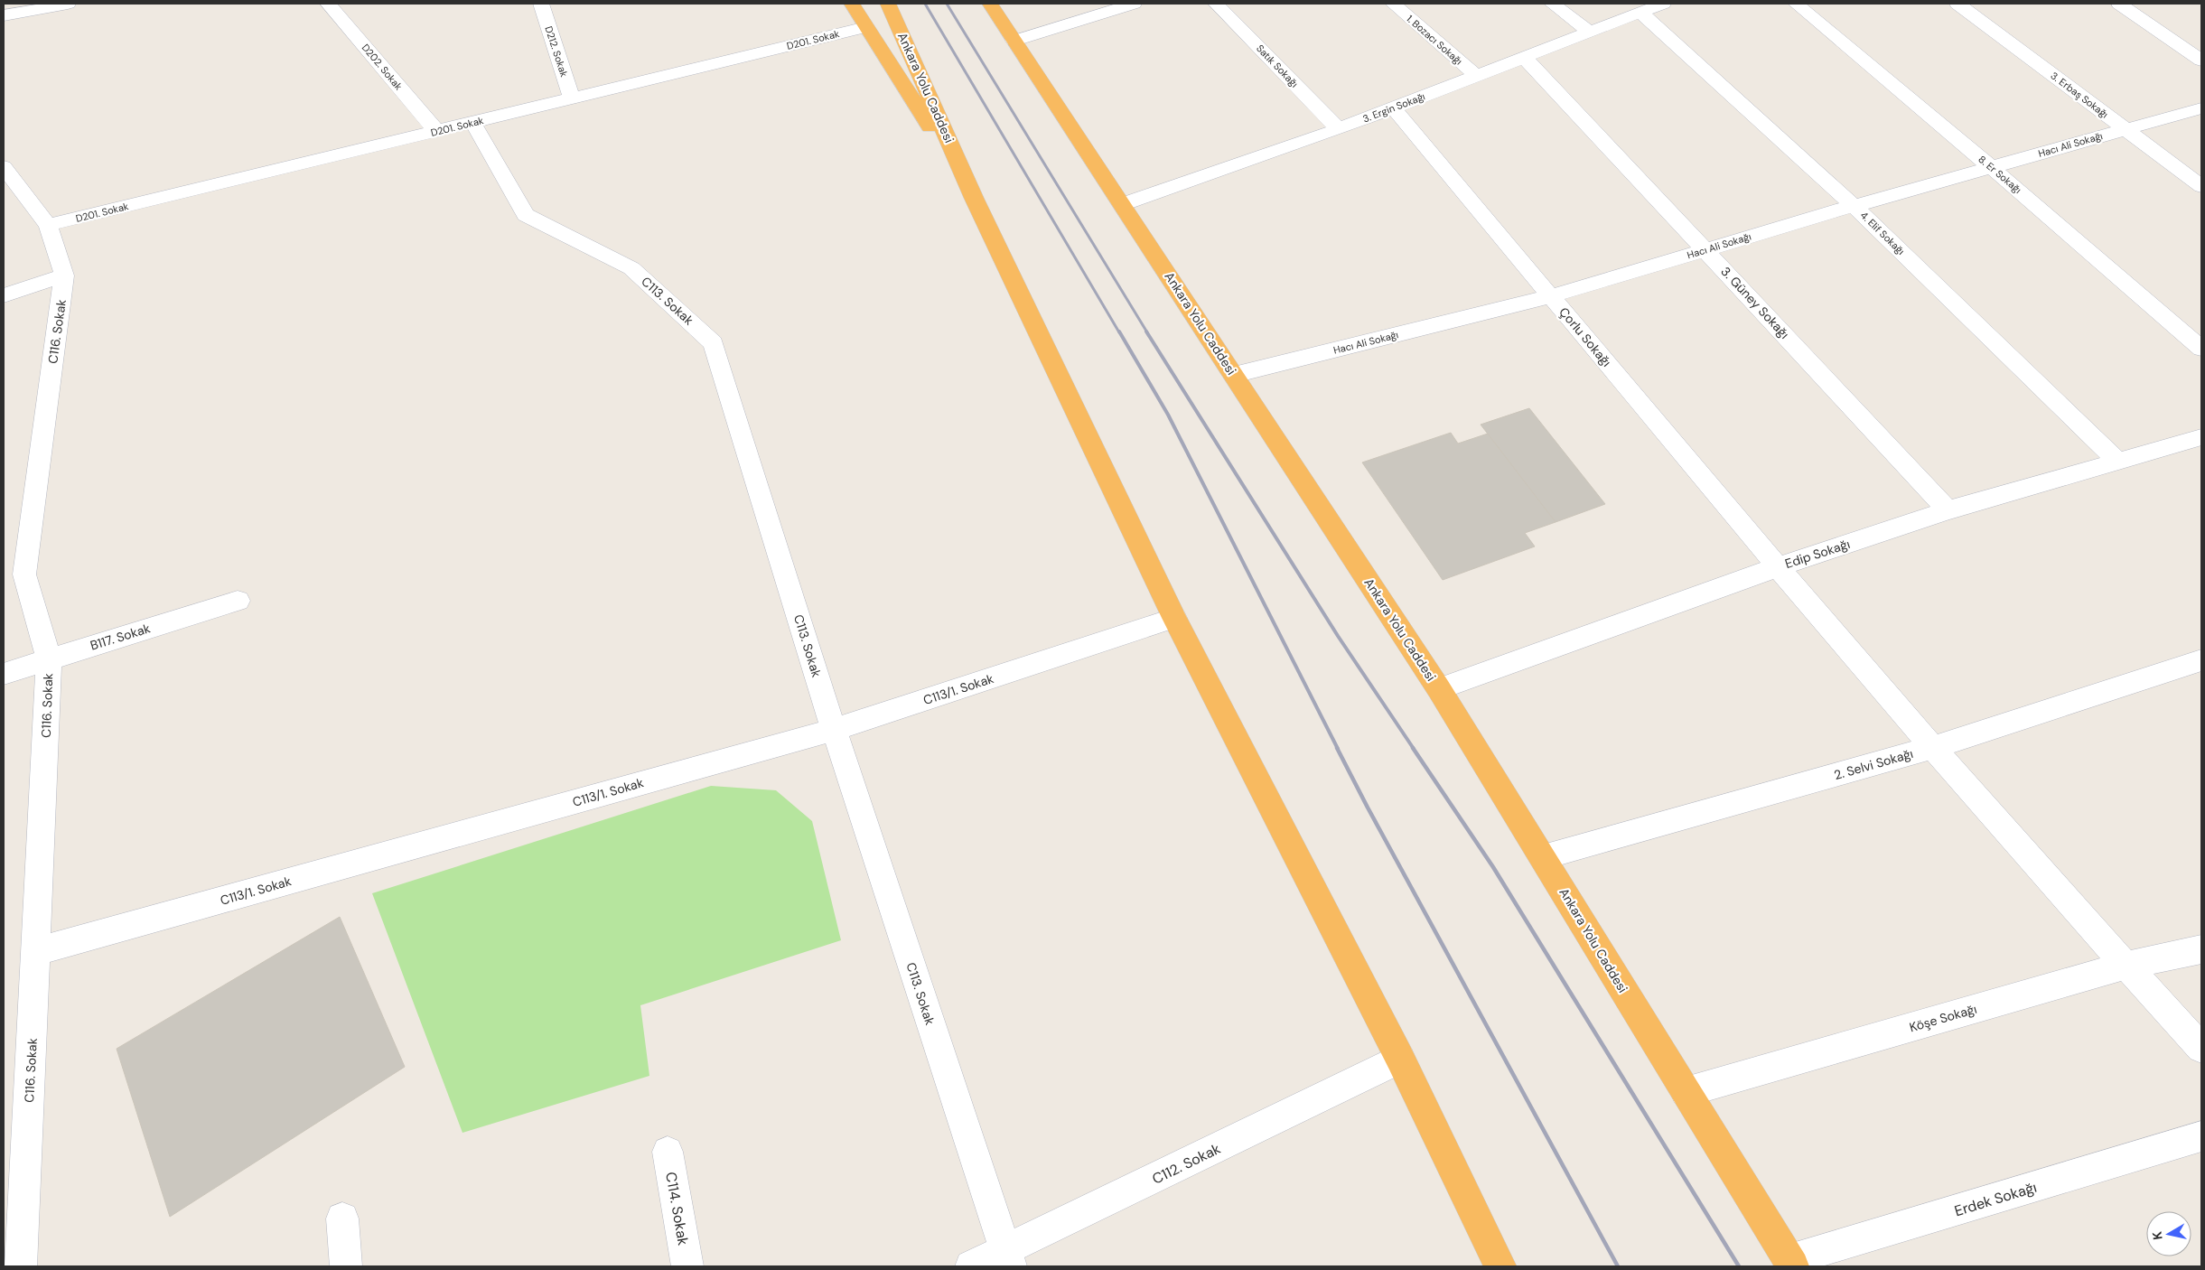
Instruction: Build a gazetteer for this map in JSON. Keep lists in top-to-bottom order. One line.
{"streets":{"highway":["Ankara Yolu Caddesi"],"street":["D201. Sokak","1. Bozacı Sokağı","D212. Sokak","Satık Sokağı","D202. Sokak","3. Erbaş Sokağı","3. Ergin Sokağı","Hacı Ali Sokağı","8. Er Sokağı","4. Elif Sokağı","C113. Sokak","3. Güney Sokağı","C116. Sokak","Çorlu Sokağı","Edip Sokağı","B117. Sokak","C113/1. Sokak","2. Selvi Sokağı","Köşe Sokağı","C112. Sokak","Erdek Sokağı","C114. Sokak"]},"crossings":[["D201. Sokak","D212. Sokak"],["D201. Sokak","D202. Sokak"],["D201. Sokak","C113. Sokak"],["D201. Sokak","C116. Sokak"],["1. Bozacı Sokağı","3. Ergin Sokağı"],["Satık Sokağı","3. Ergin Sokağı"],["Ankara Yolu Caddesi","3. Ergin Sokağı"],["Ankara Yolu Caddesi","Hacı Ali Sokağı"],["Ankara Yolu Caddesi","Edip Sokağı"],["Ankara Yolu Caddesi","C113/1. Sokak"],["Ankara Yolu Caddesi","2. Selvi Sokağı"],["Ankara Yolu Caddesi","Köşe Sokağı"],["Ankara Yolu Caddesi","C112. Sokak"],["Ankara Yolu Caddesi","Erdek Sokağı"],["3. Erbaş Sokağı","Hacı Ali Sokağı"],["3. Ergin Sokağı","4. Elif Sokağı"],["3. Ergin Sokağı","3. Güney Sokağı"],["3. Ergin Sokağı","Çorlu Sokağı"],["Hacı Ali Sokağı","8. Er Sokağı"],["Hacı Ali Sokağı","4. Elif Sokağı"],["Hacı Ali Sokağı","3. Güney Sokağı"],["Hacı Ali Sokağı","Çorlu Sokağı"],["4. Elif Sokağı","Edip Sokağı"],["C113. Sokak","C113/1. Sokak"],["C113. Sokak","C112. Sokak"],["3. Güney Sokağı","Edip Sokağı"],["C116. Sokak","B117. Sokak"],["C116. Sokak","C113/1. Sokak"],["Çorlu Sokağı","Edip Sokağı"],["Çorlu Sokağı","2. Selvi Sokağı"],["Çorlu Sokağı","Köşe Sokağı"]],"north":"left"}
